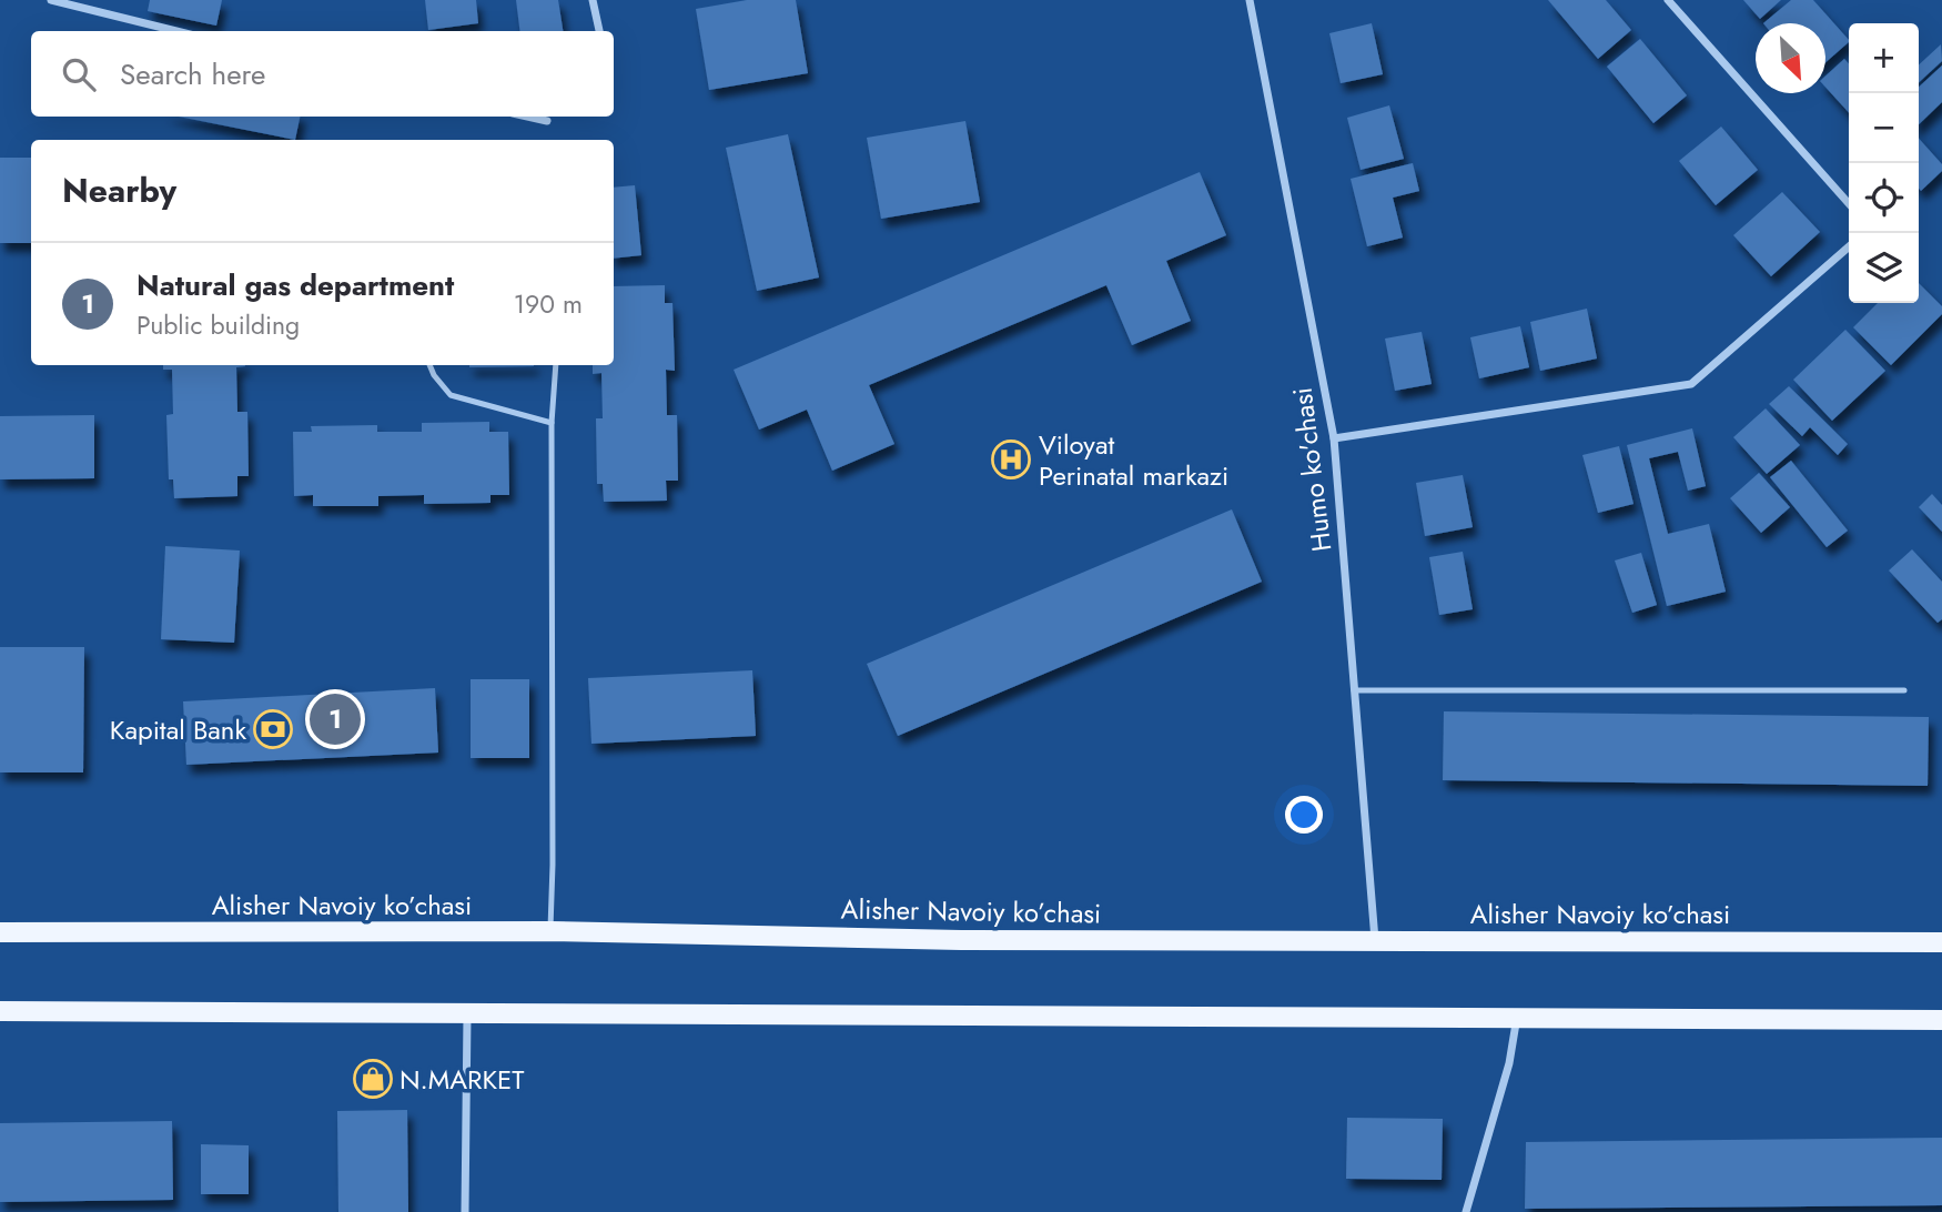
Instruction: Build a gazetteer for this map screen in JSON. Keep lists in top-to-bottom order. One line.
{"streets":{"main road":["Alisher Navoiy ko’chasi"],"street":["Humo ko'chasi"]},"crossings":[["Humo ko'chasi","Alisher Navoiy ko’chasi"]],"places":{"hospital":["Viloyat Perinatal markazi"],"bank":["Kapital Bank"],"shop":["N.MARKET"]},"north":"bottom right","page":{"map_buttons":["+","−"],"search":"Search here","heading":"Nearby","list":[{"mark":"1","name":"Natural gas department","note":"Public building","value":"190 m"}],"pins":"1"}}
